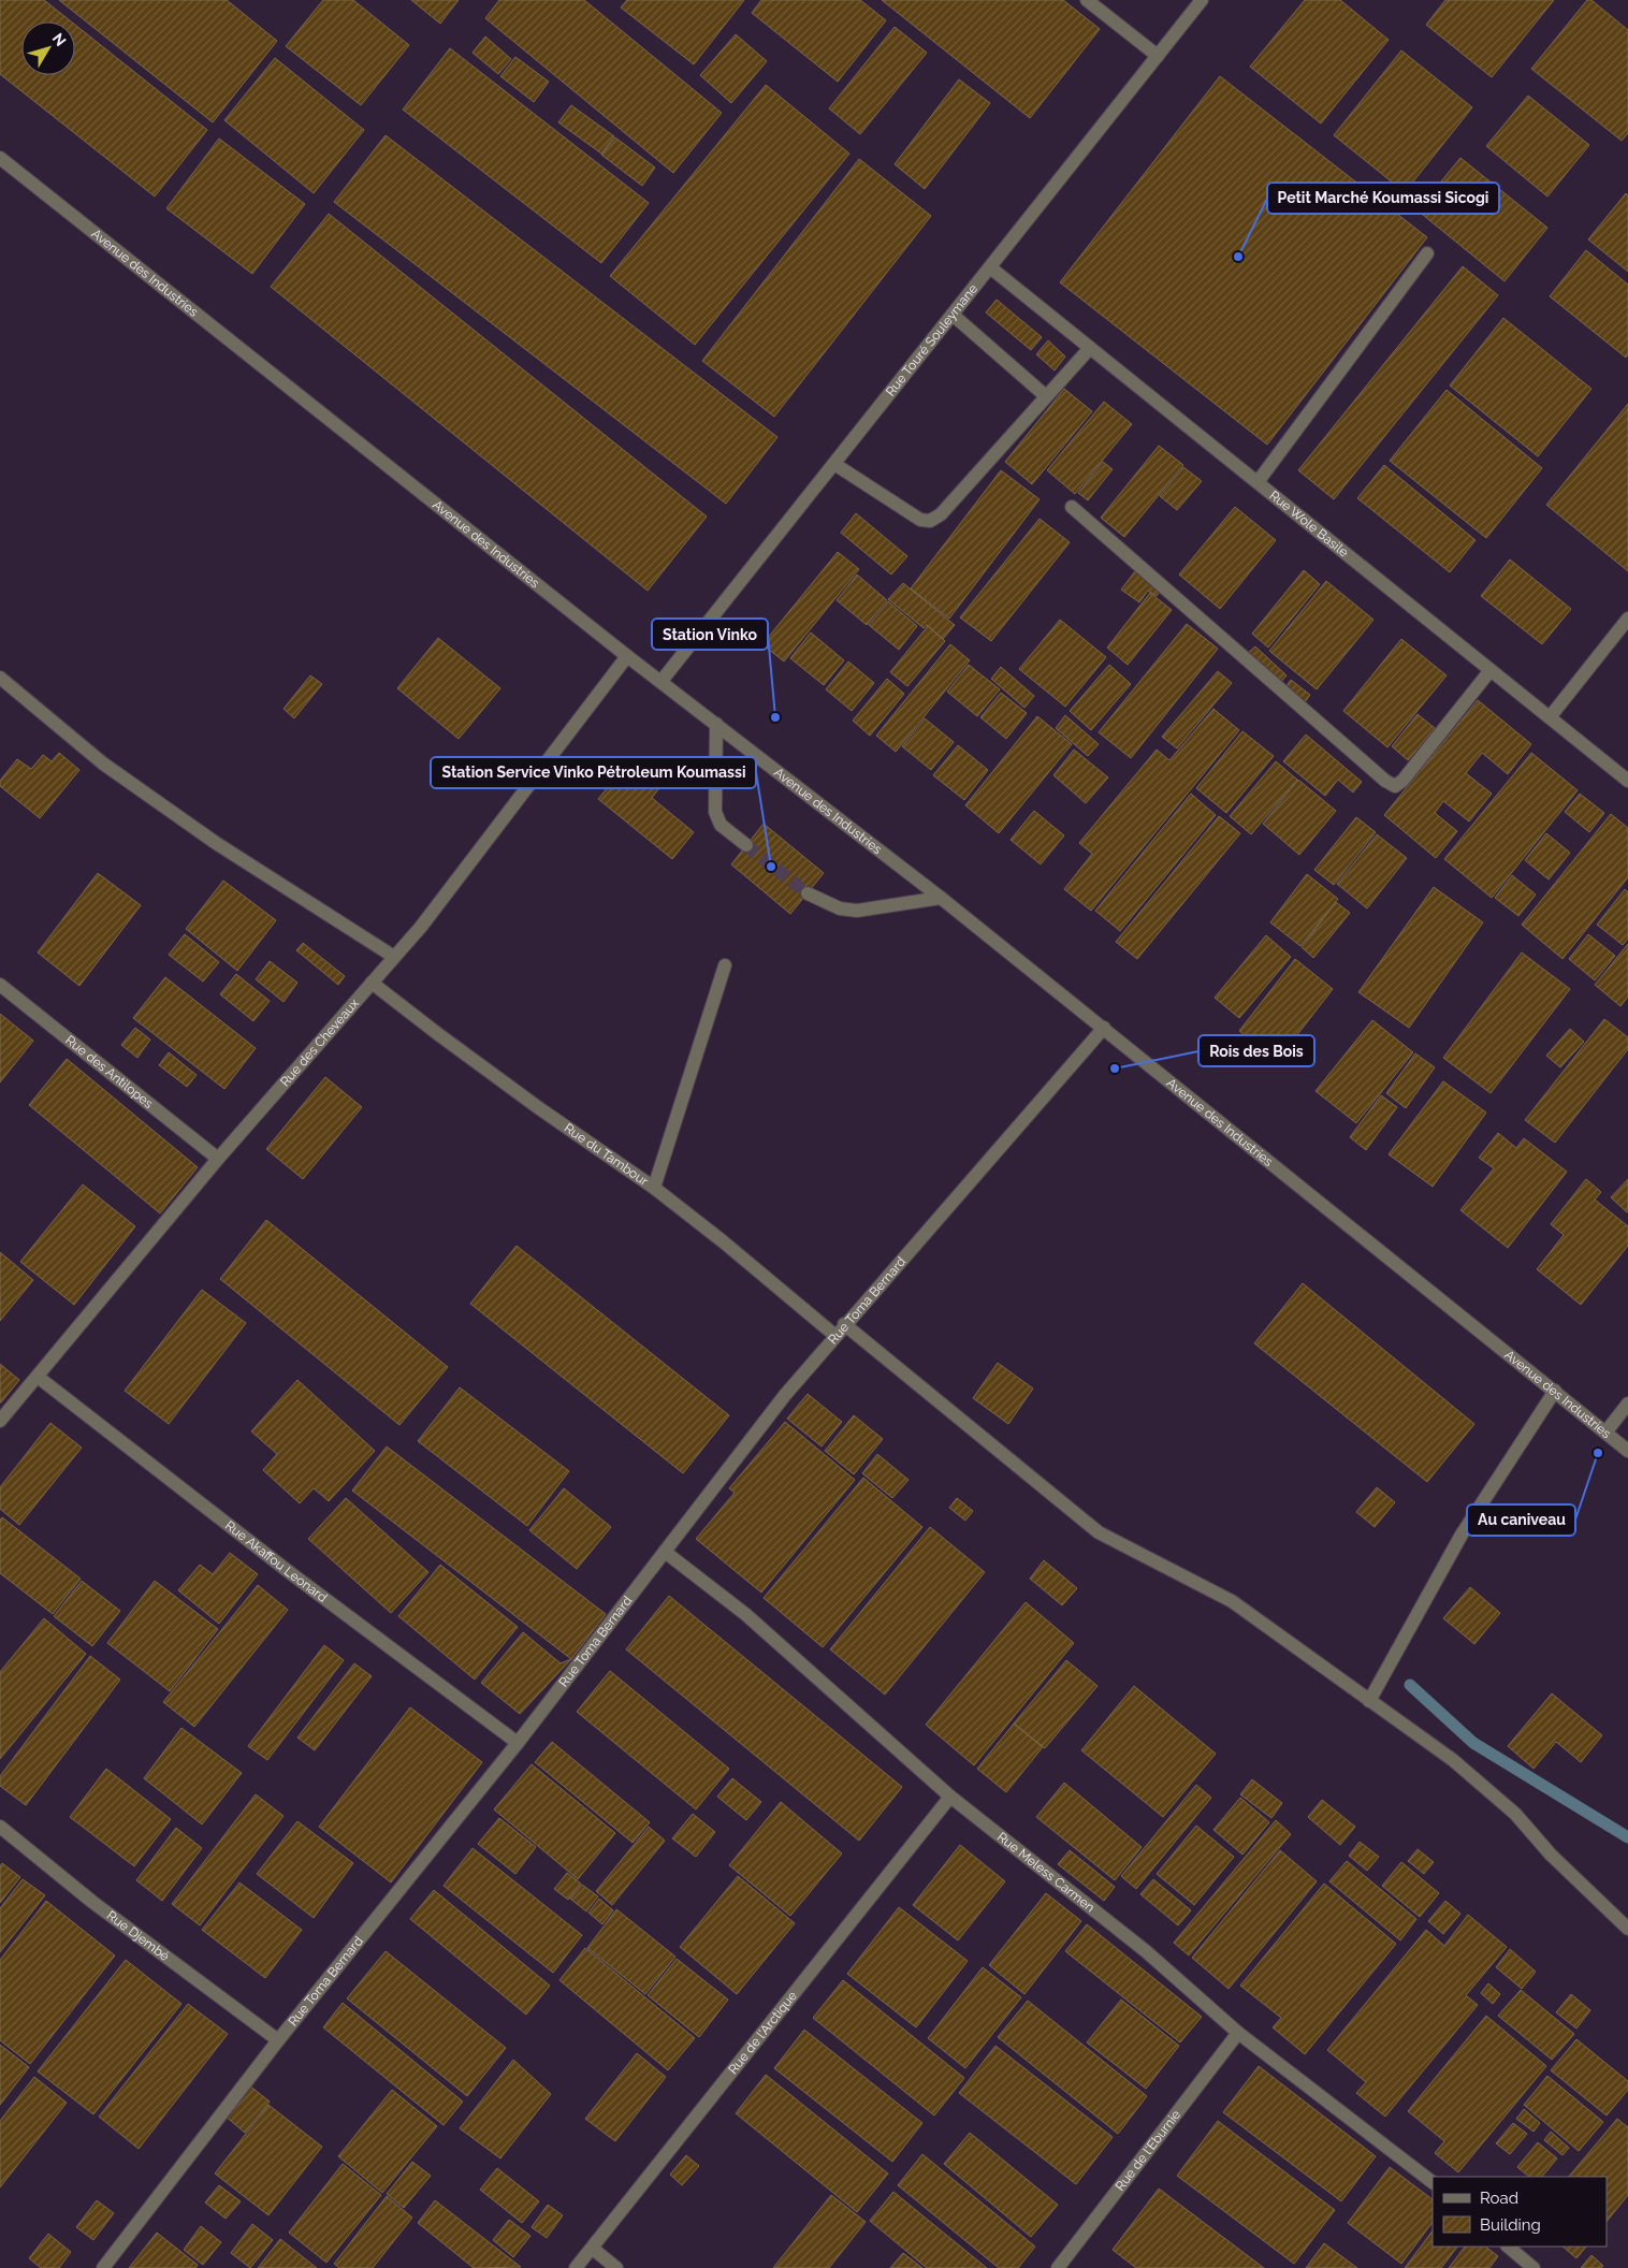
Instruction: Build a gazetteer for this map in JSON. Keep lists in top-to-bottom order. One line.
{"streets":{"street":["Avenue des Industries","Rue Touré Souleymane","Rue Wole Basile","Rue des Cheveaux","Rue des Antilopes","Rue du Tambour","Rue Toma Bernard","Rue Akaffou Leonard","Rue Meless Carmen","Rue Djembé","Rue de l'Arctique","Rue de l'Eburnie"]},"crossings":[["Avenue des Industries","Rue Touré Souleymane"],["Avenue des Industries","Rue des Cheveaux"],["Avenue des Industries","Rue Toma Bernard"],["Rue Touré Souleymane","Rue Wole Basile"],["Rue des Cheveaux","Rue des Antilopes"],["Rue des Cheveaux","Rue du Tambour"],["Rue des Cheveaux","Rue Akaffou Leonard"],["Rue du Tambour","Rue Toma Bernard"],["Rue Toma Bernard","Rue Akaffou Leonard"],["Rue Toma Bernard","Rue Meless Carmen"],["Rue Toma Bernard","Rue Djembé"],["Rue Meless Carmen","Rue de l'Arctique"],["Rue Meless Carmen","Rue de l'Eburnie"]],"places":["Petit Marché Koumassi Sicogi","Station Vinko","Station Service Vinko Pétroleum Koumassi","Rois des Bois","Au caniveau"],"legend":["Road","Building"],"north":"top right"}
